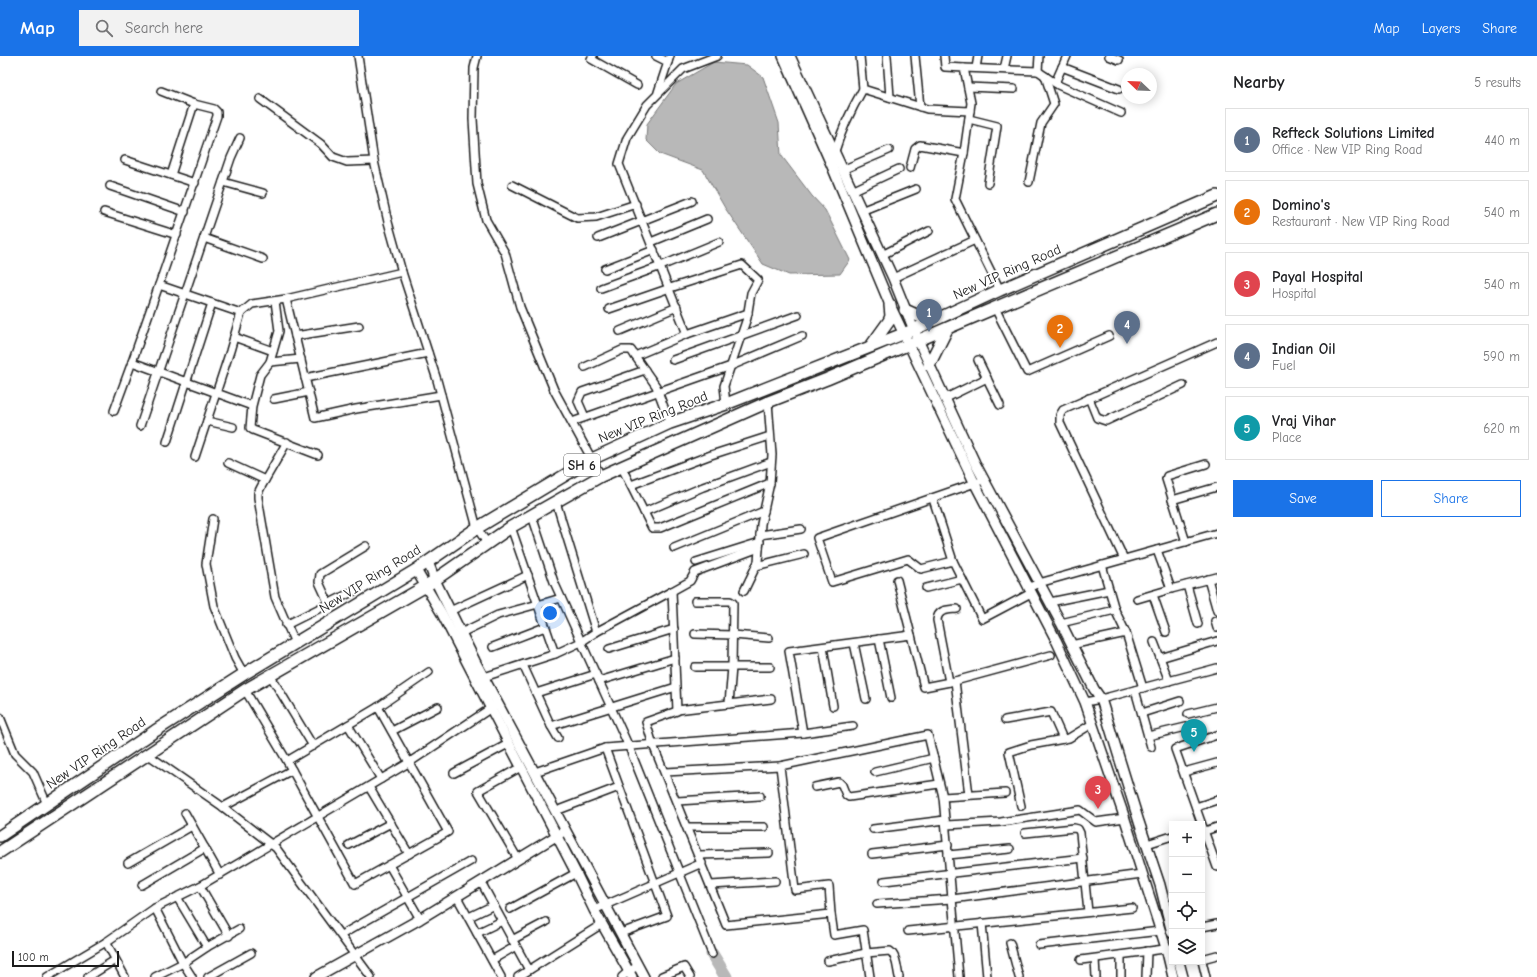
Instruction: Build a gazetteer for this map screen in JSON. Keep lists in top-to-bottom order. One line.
{"streets":{"main road":["New VIP Ring Road","SH 6"]},"scale_bar":"100 m","north":"top left","page":{"header":"Map","search":"Search here","nav":["Map","Layers","Share"],"heading":["Nearby","5 results"],"list":[{"mark":"1","name":"Refteck Solutions Limited","note":"Office · New VIP Ring Road","value":"440 m"},{"mark":"2","name":"Domino's","note":"Restaurant · New VIP Ring Road","value":"540 m"},{"mark":"3","name":"Payal Hospital","note":"Hospital","value":"540 m"},{"mark":"4","name":"Indian Oil","note":"Fuel","value":"590 m"},{"mark":"5","name":"Vraj Vihar","note":"Place","value":"620 m"}],"pins":["1","4","2","5","3"],"buttons":["Save","Share"],"map_buttons":["+","−"],"scale":"100 m"}}
